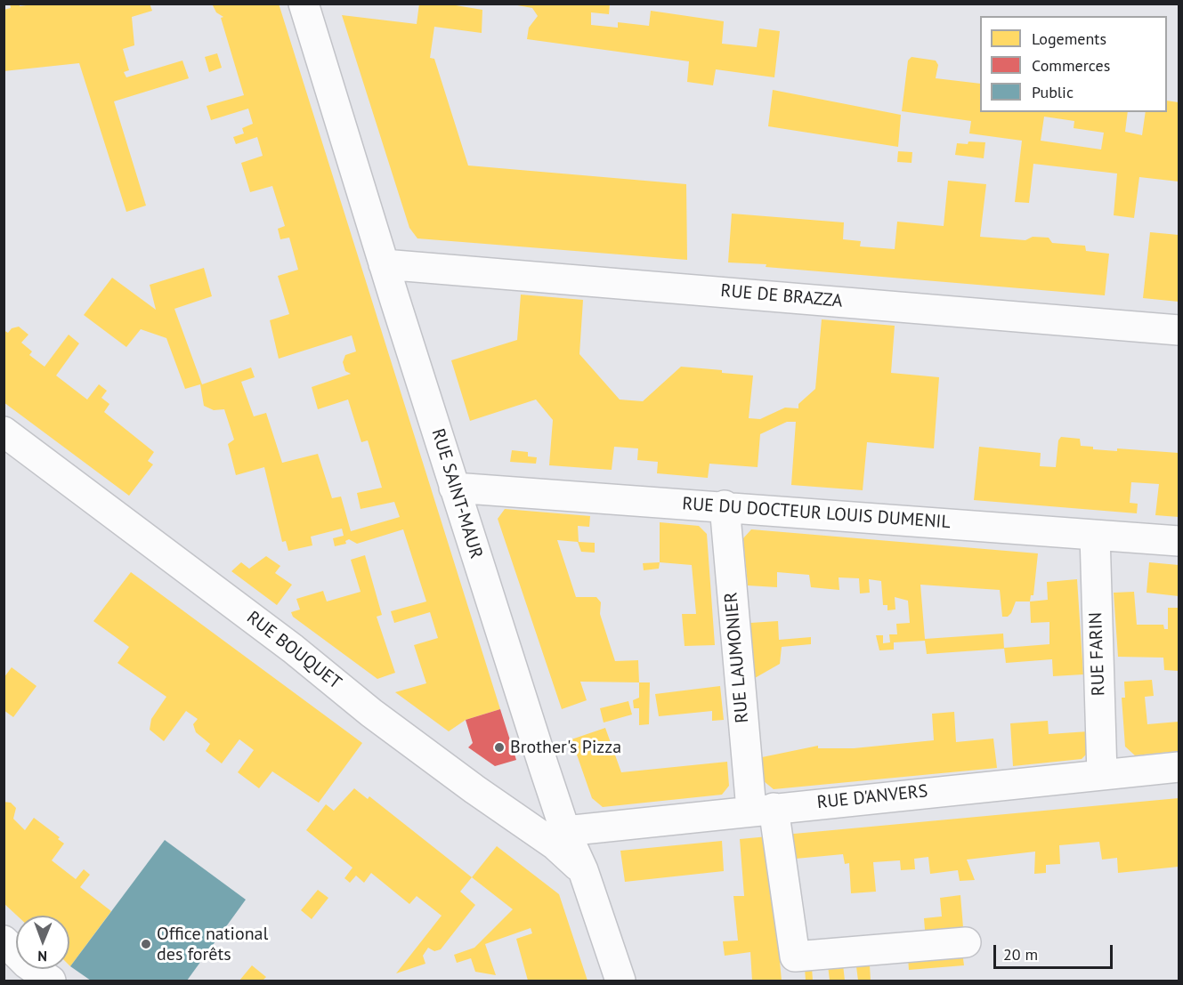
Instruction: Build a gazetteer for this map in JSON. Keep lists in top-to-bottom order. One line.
{"streets":{"street":["RUE DE BRAZZA","RUE SAINT-MAUR","RUE DU DOCTEUR LOUIS DUMENIL","RUE BOUQUET","RUE FARIN","RUE LAUMONIER","RUE D'ANVERS"]},"crossings":[["RUE DE BRAZZA","RUE SAINT-MAUR"],["RUE SAINT-MAUR","RUE DU DOCTEUR LOUIS DUMENIL"],["RUE SAINT-MAUR","RUE BOUQUET"],["RUE SAINT-MAUR","RUE D'ANVERS"],["RUE DU DOCTEUR LOUIS DUMENIL","RUE FARIN"],["RUE DU DOCTEUR LOUIS DUMENIL","RUE LAUMONIER"],["RUE FARIN","RUE D'ANVERS"],["RUE LAUMONIER","RUE D'ANVERS"]],"places":["Brother's Pizza","Office national des forêts"],"legend":["Logements","Commerces","Public"],"scale_bar":"20 m","north":"bottom"}
